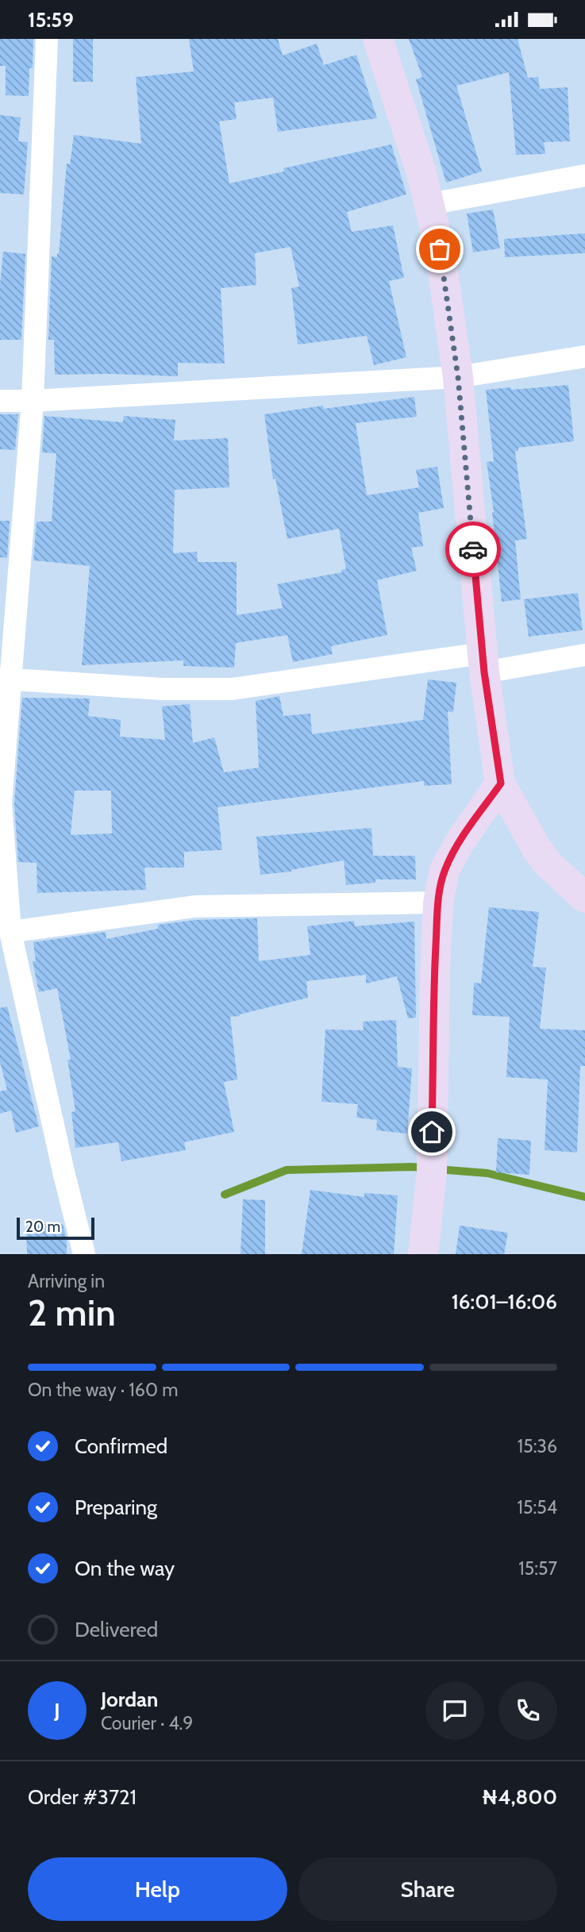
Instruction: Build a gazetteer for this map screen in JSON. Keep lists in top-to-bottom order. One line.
{"scale_bar":"20 m","page":{"status":"15:59","scale":"20 m","heading":["2 min","Arriving in","16:01–16:06"],"panel":["Jordan","Courier · 4.9","Order #3721","₦4,800"],"bar":"On the way · 160 m","list":[["Confirmed","15:36"],["Preparing","15:54"],["On the way","15:57"],"Delivered"],"round":"J","buttons":["Help","Share"]}}
